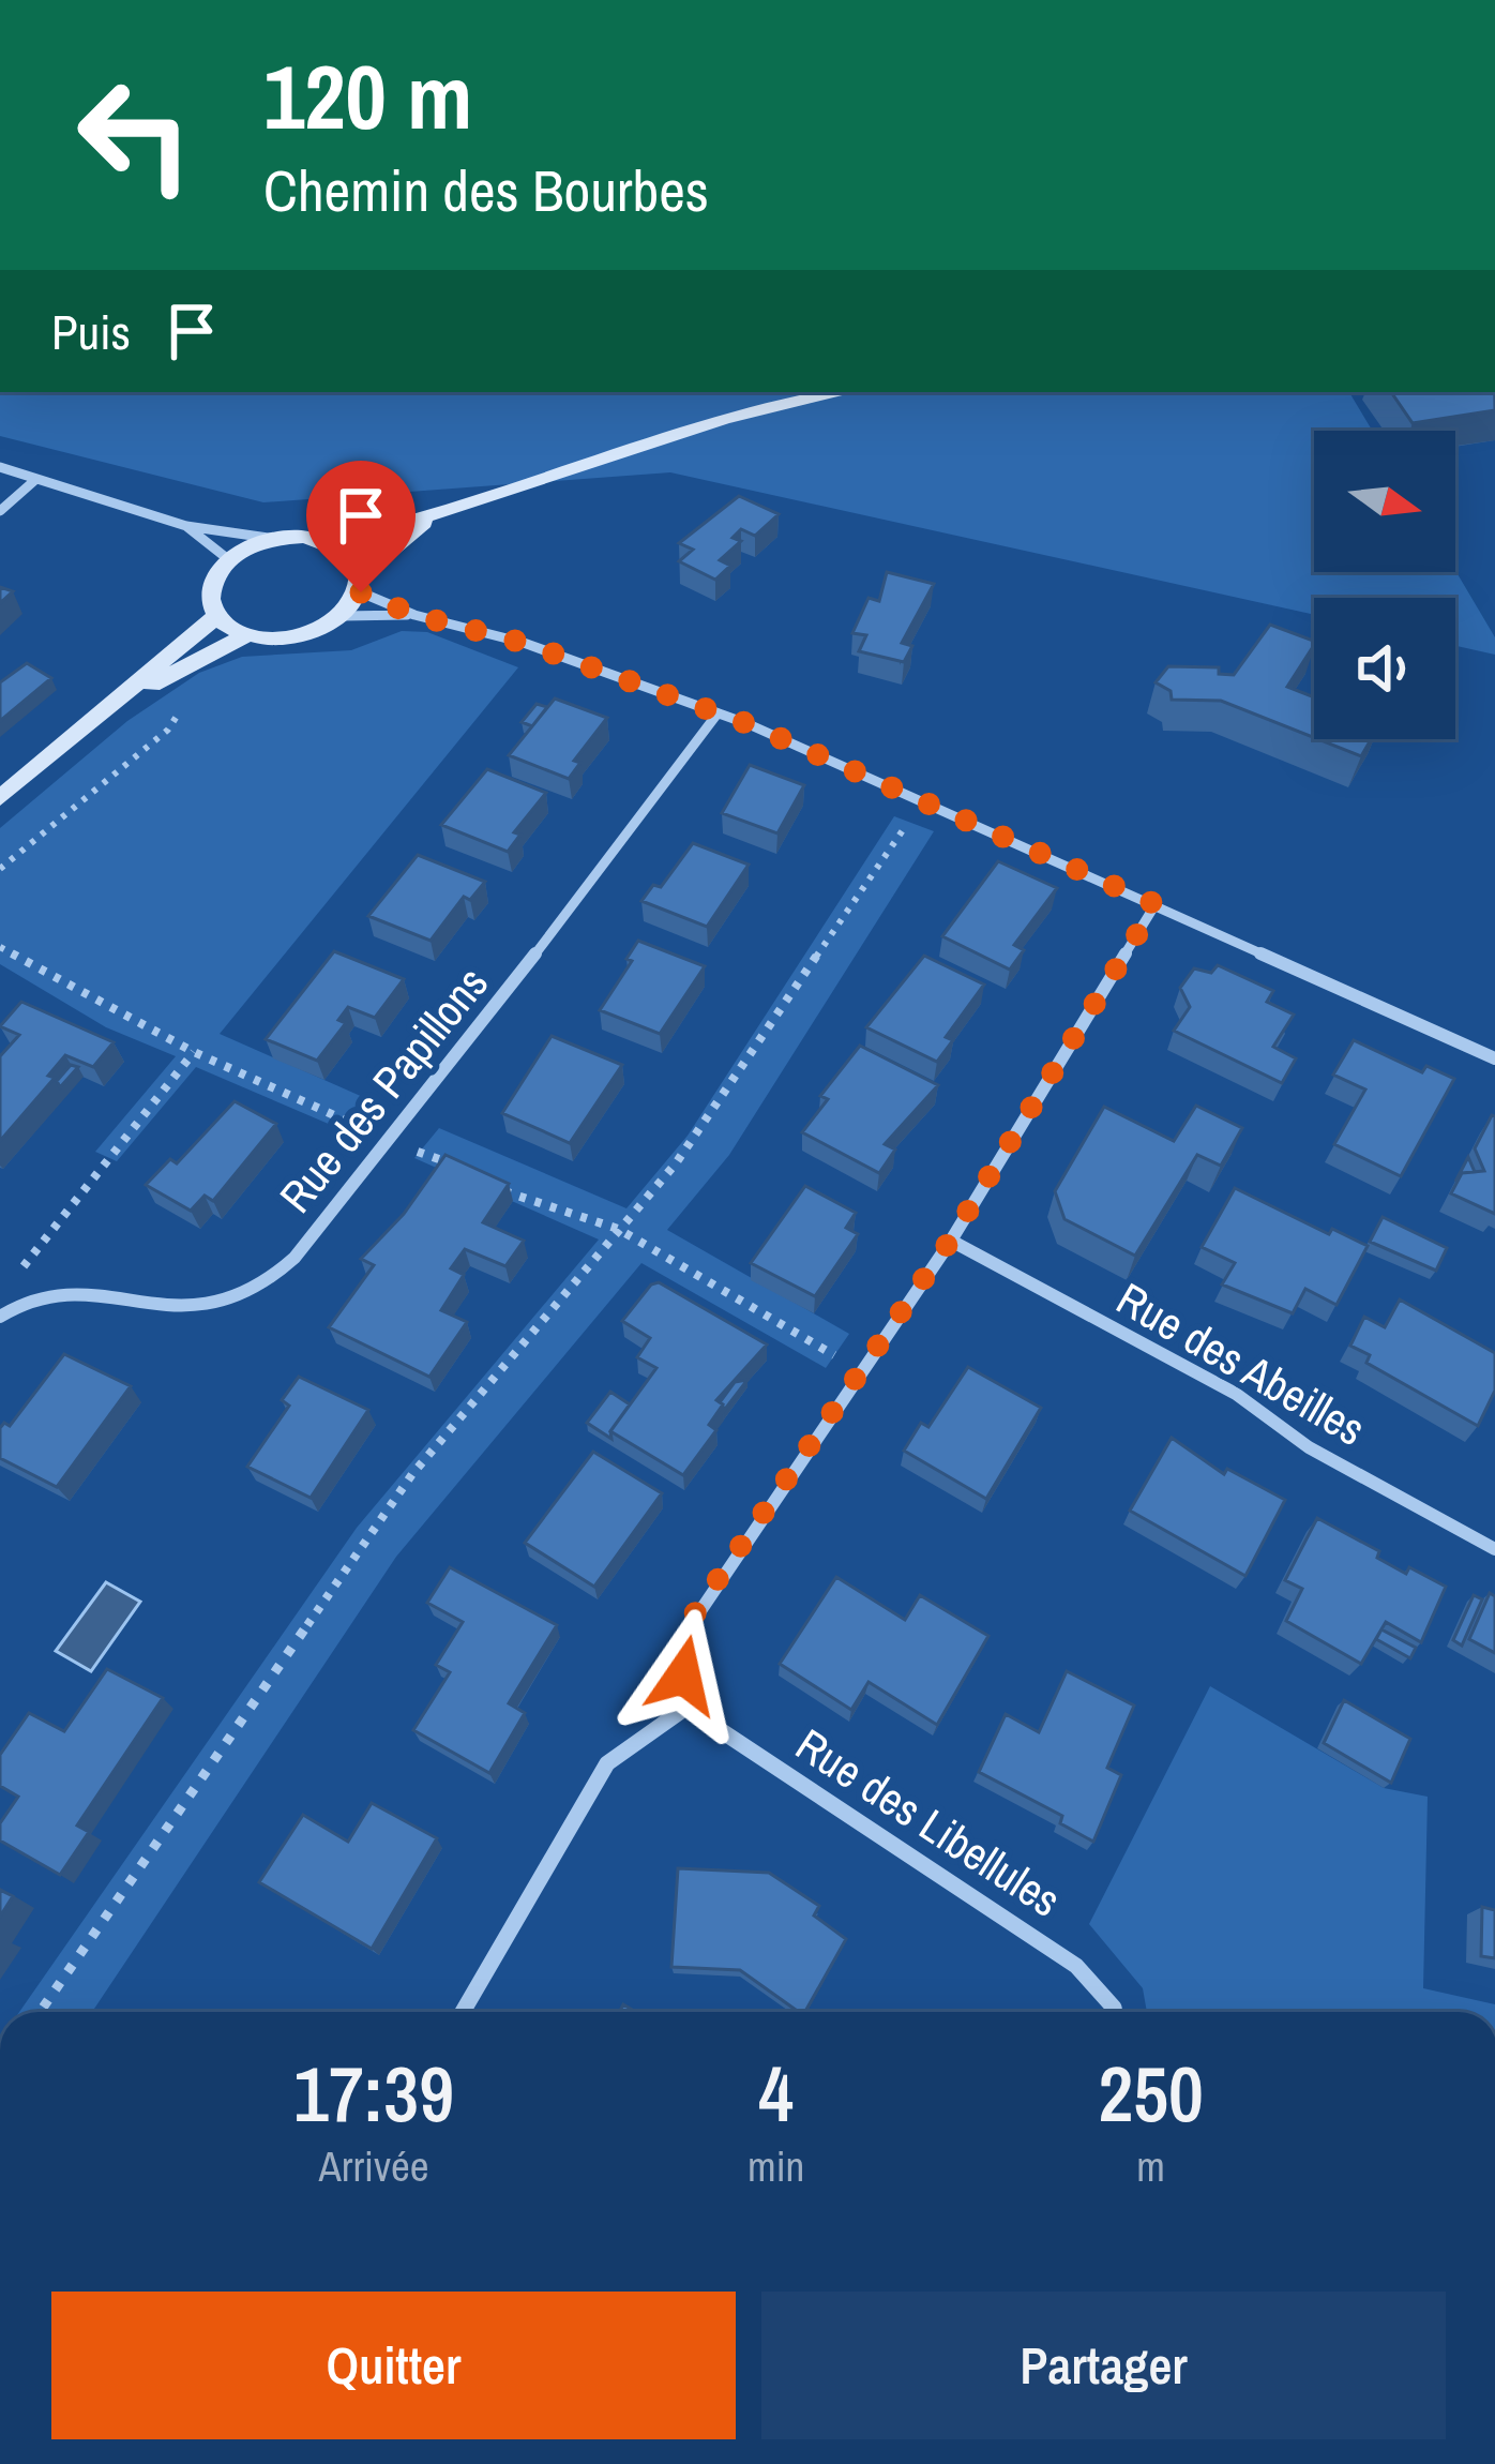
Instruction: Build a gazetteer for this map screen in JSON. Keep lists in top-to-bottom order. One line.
{"streets":{"street":["Rue des Papillons","Rue des Abeilles","Rue des Libellules"]},"north":"right","page":{"turn":["120 m","Chemin des Bourbes"],"then":"Puis","eta":["17:39","Arrivée","4","min","250","m"],"buttons":["Quitter","Partager"]}}
